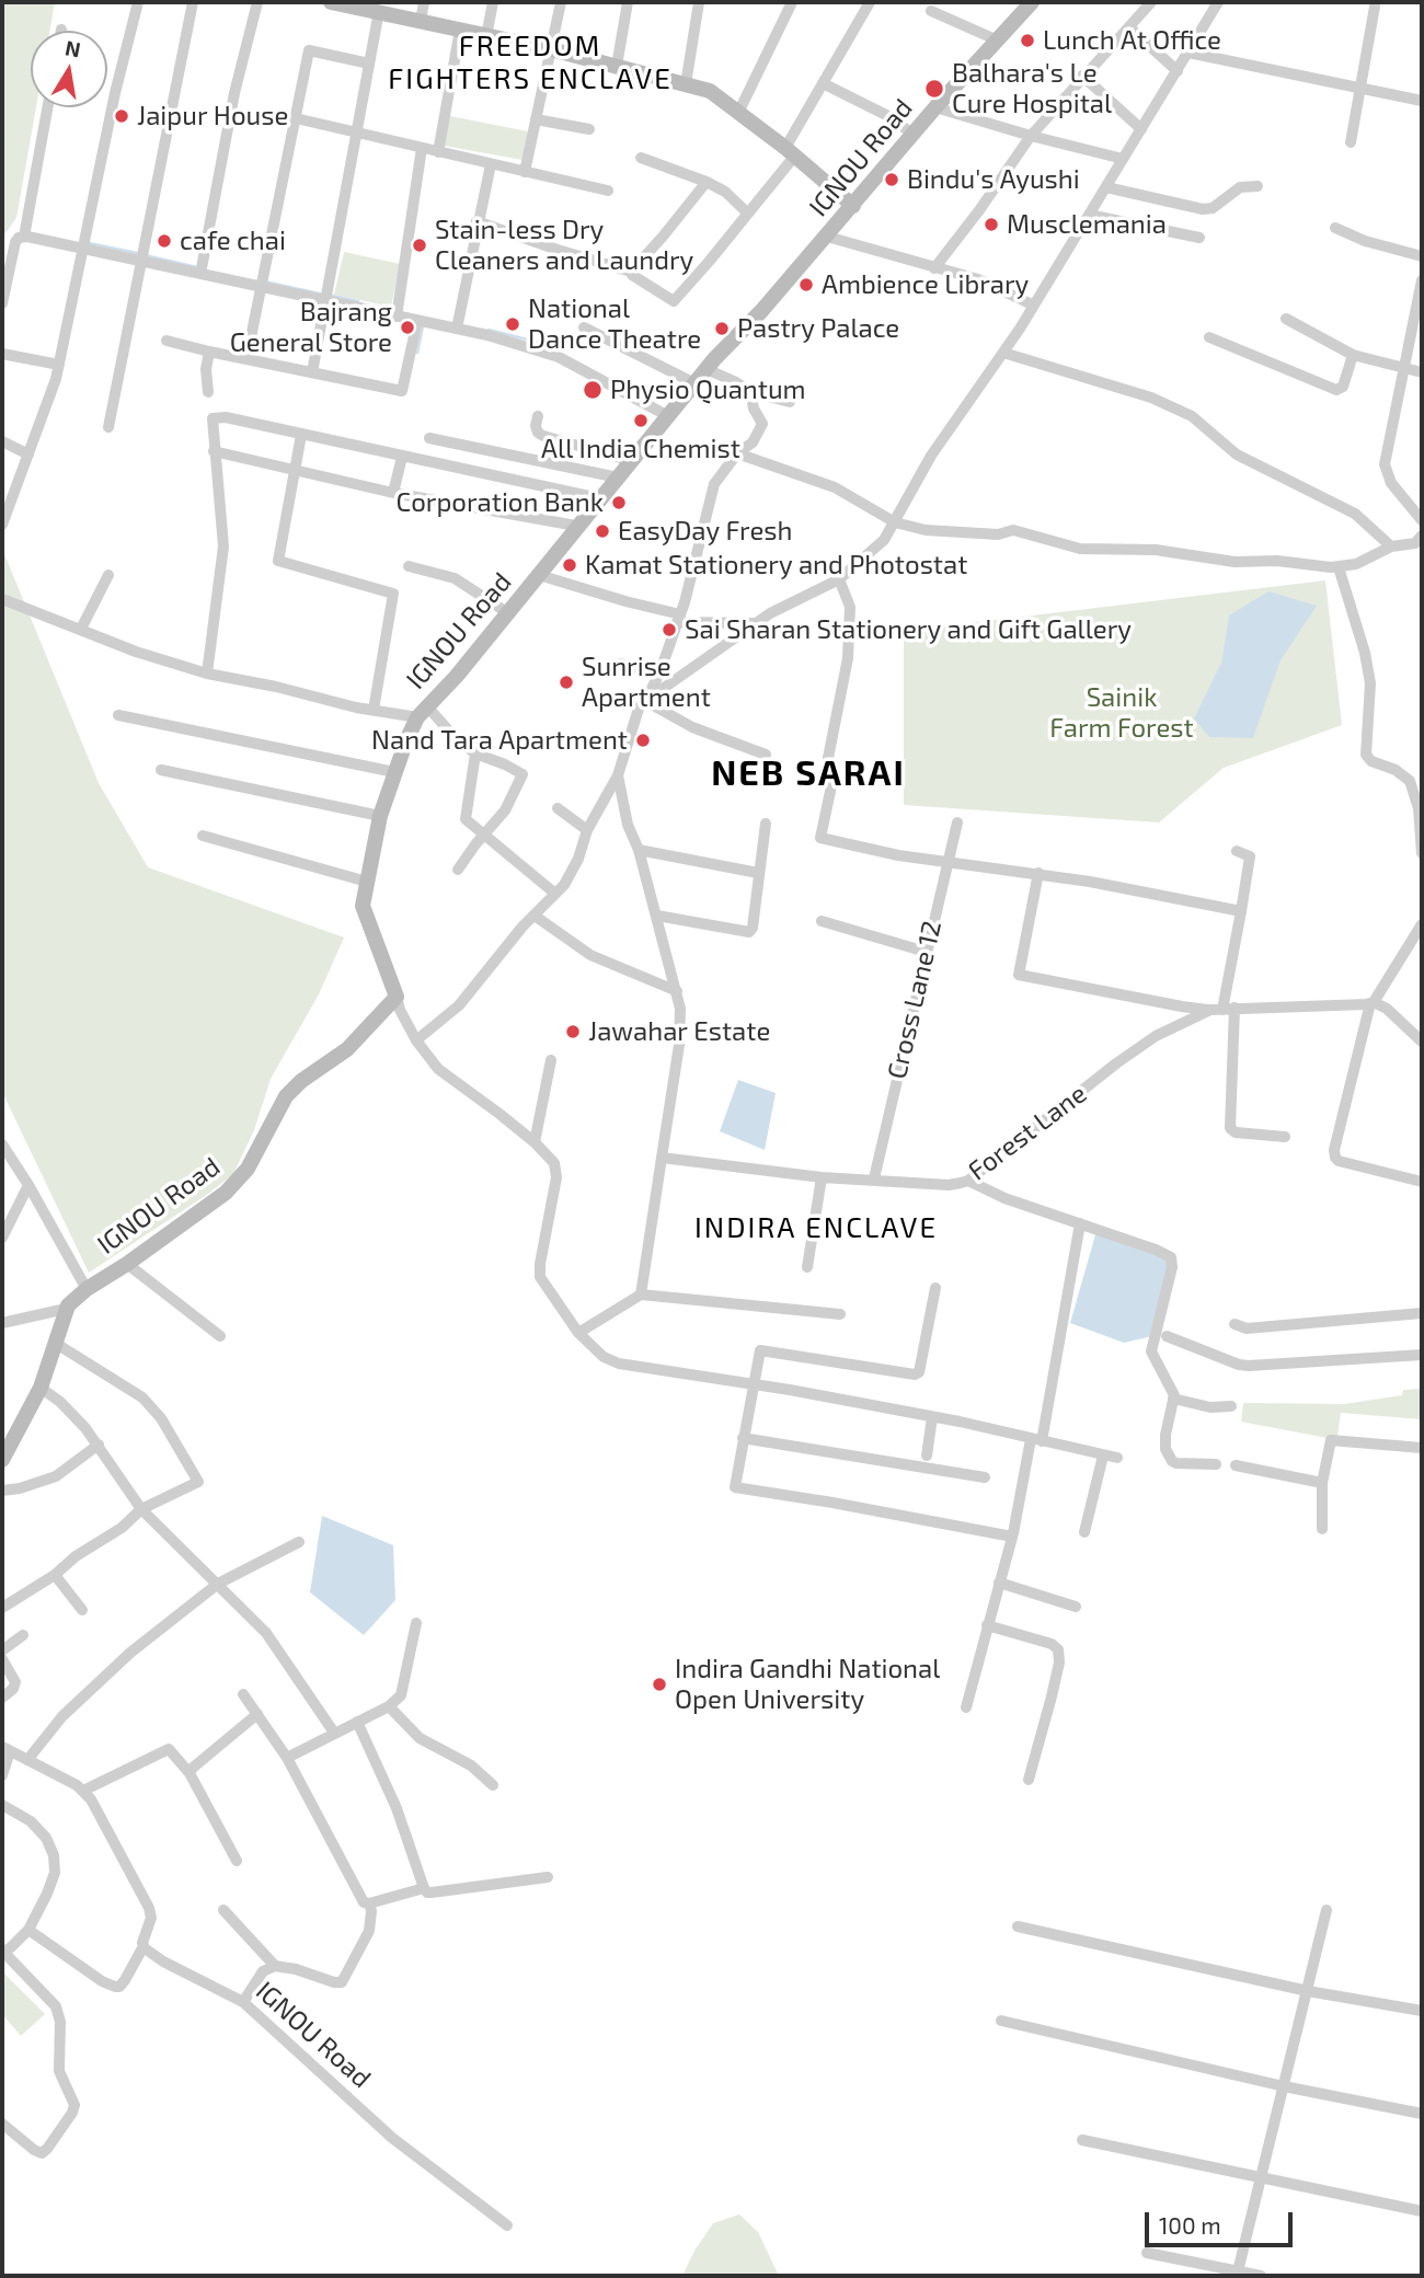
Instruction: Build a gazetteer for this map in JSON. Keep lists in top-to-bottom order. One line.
{"streets":{"street":["IGNOU Road","Cross Lane 12","Forest Lane"]},"crossings":[["Cross Lane 12","Forest Lane"]],"districts":["FREEDOM FIGHTERS ENCLAVE","NEB SARAI","INDIRA ENCLAVE"],"parks":["Sainik Farm Forest"],"places":["Lunch At Office","Balhara's Le Cure Hospital","Jaipur House","Bindu's Ayushi","Musclemania","cafe chai","Stain-less Dry Cleaners and Laundry","Ambience Library","National Dance Theatre","Bajrang General Store","Pastry Palace","Physio Quantum","All India Chemist","Corporation Bank","EasyDay Fresh","Kamat Stationery and Photostat","Sai Sharan Stationery and Gift Gallery","Sunrise Apartment","Nand Tara Apartment","Jawahar Estate","Indira Gandhi National Open University"],"scale_bar":"100 m","north":"top"}
